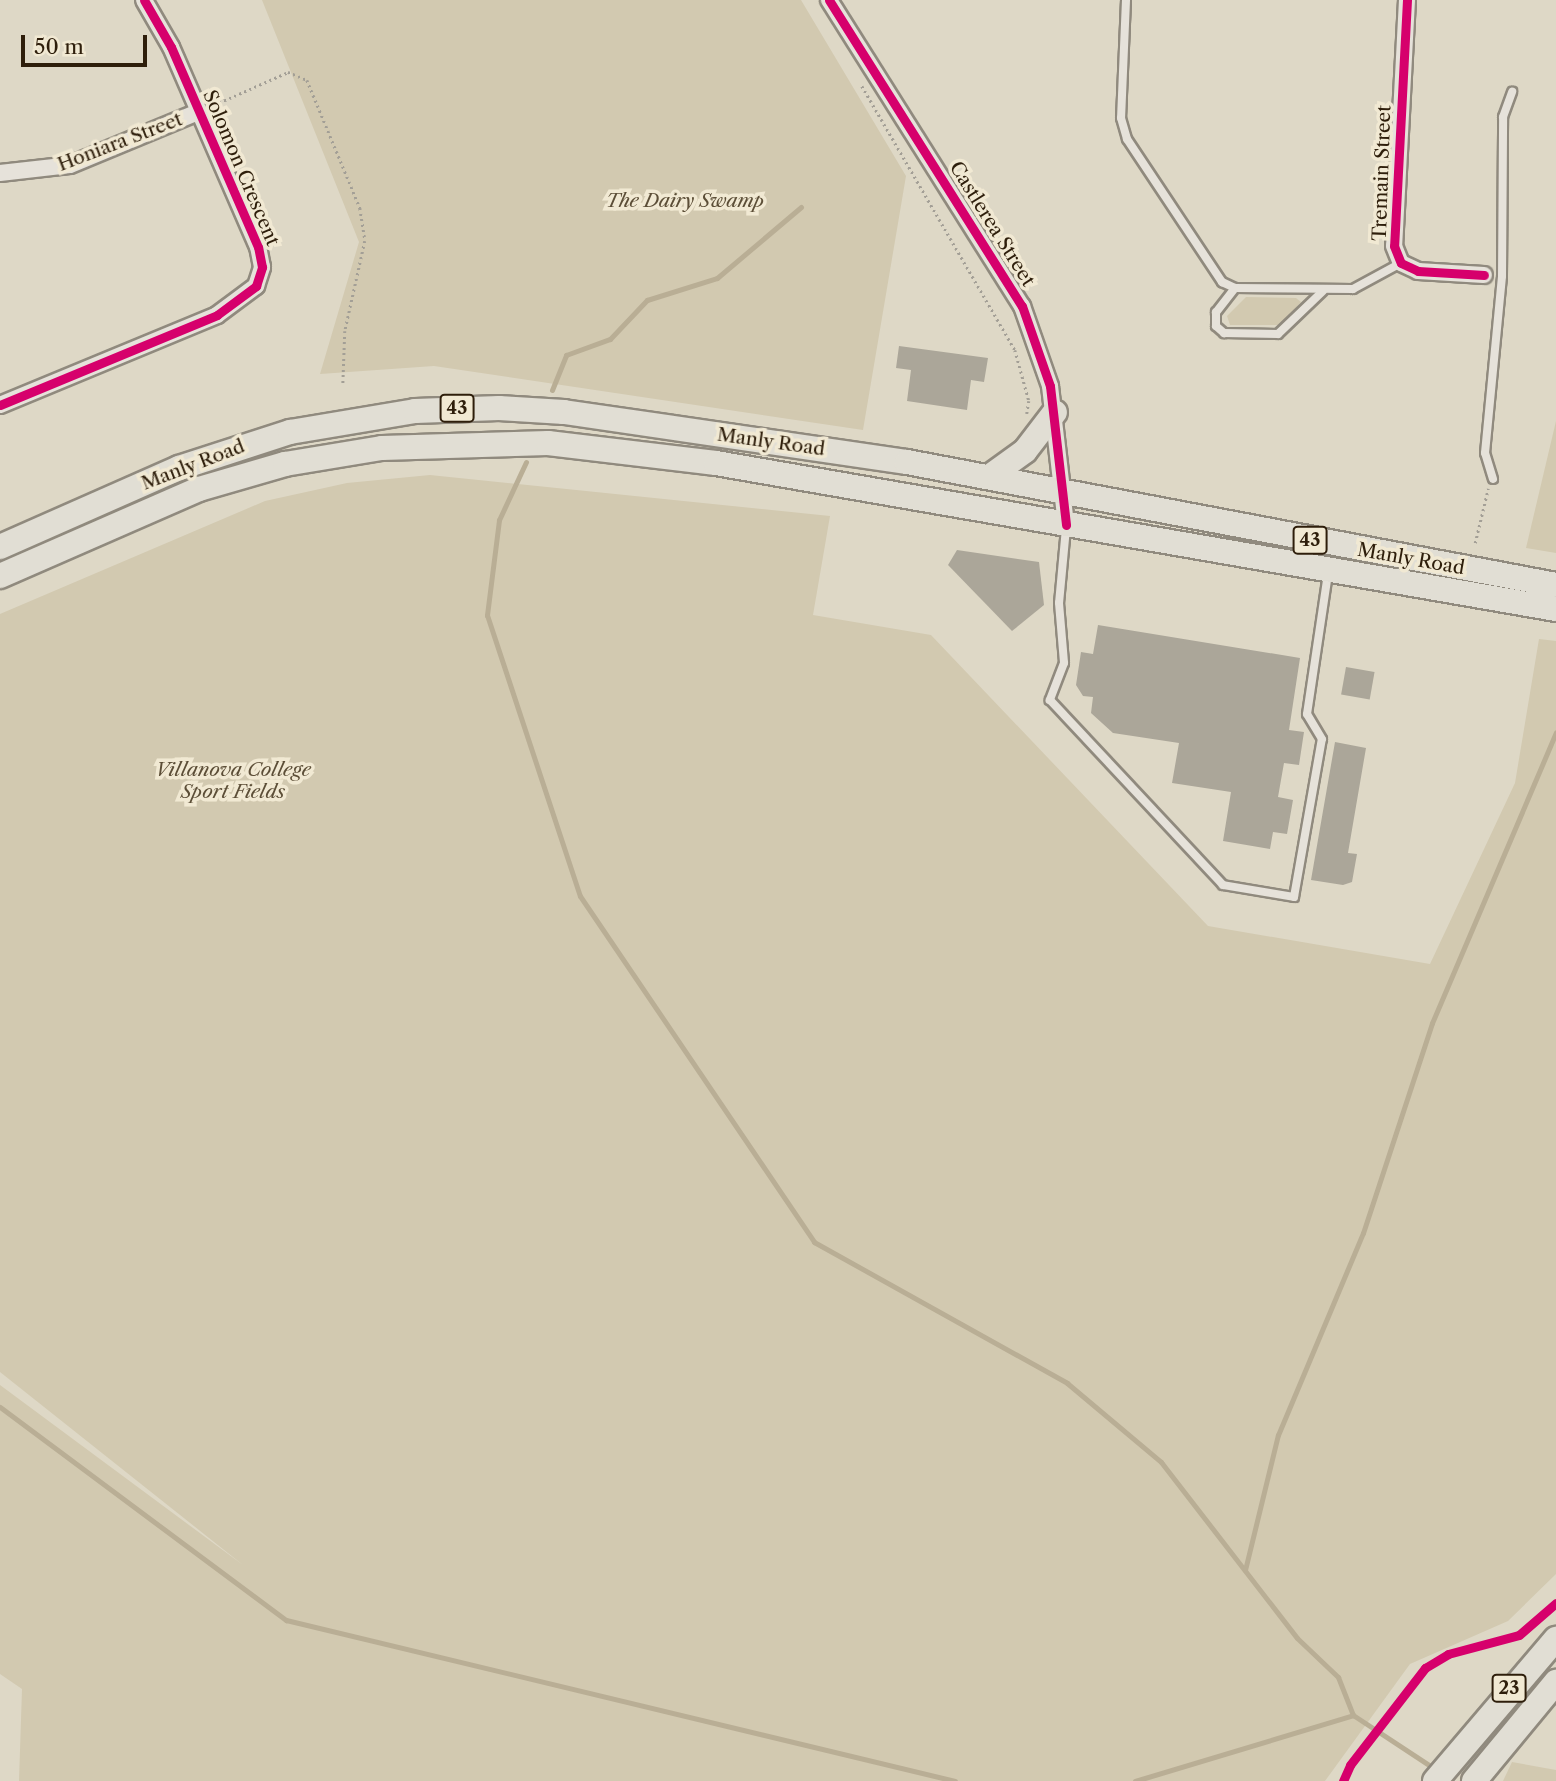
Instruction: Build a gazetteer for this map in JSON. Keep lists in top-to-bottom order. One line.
{"streets":{"main road":["43","Manly Road","23"],"street":["Honiara Street","Solomon Crescent","Tremain Street","Castlerea Street"]},"crossings":[["Honiara Street","Solomon Crescent"],["Castlerea Street","Manly Road"]],"parks":["The Dairy Swamp","Villanova College Sport Fields"],"scale_bar":"50 m"}
